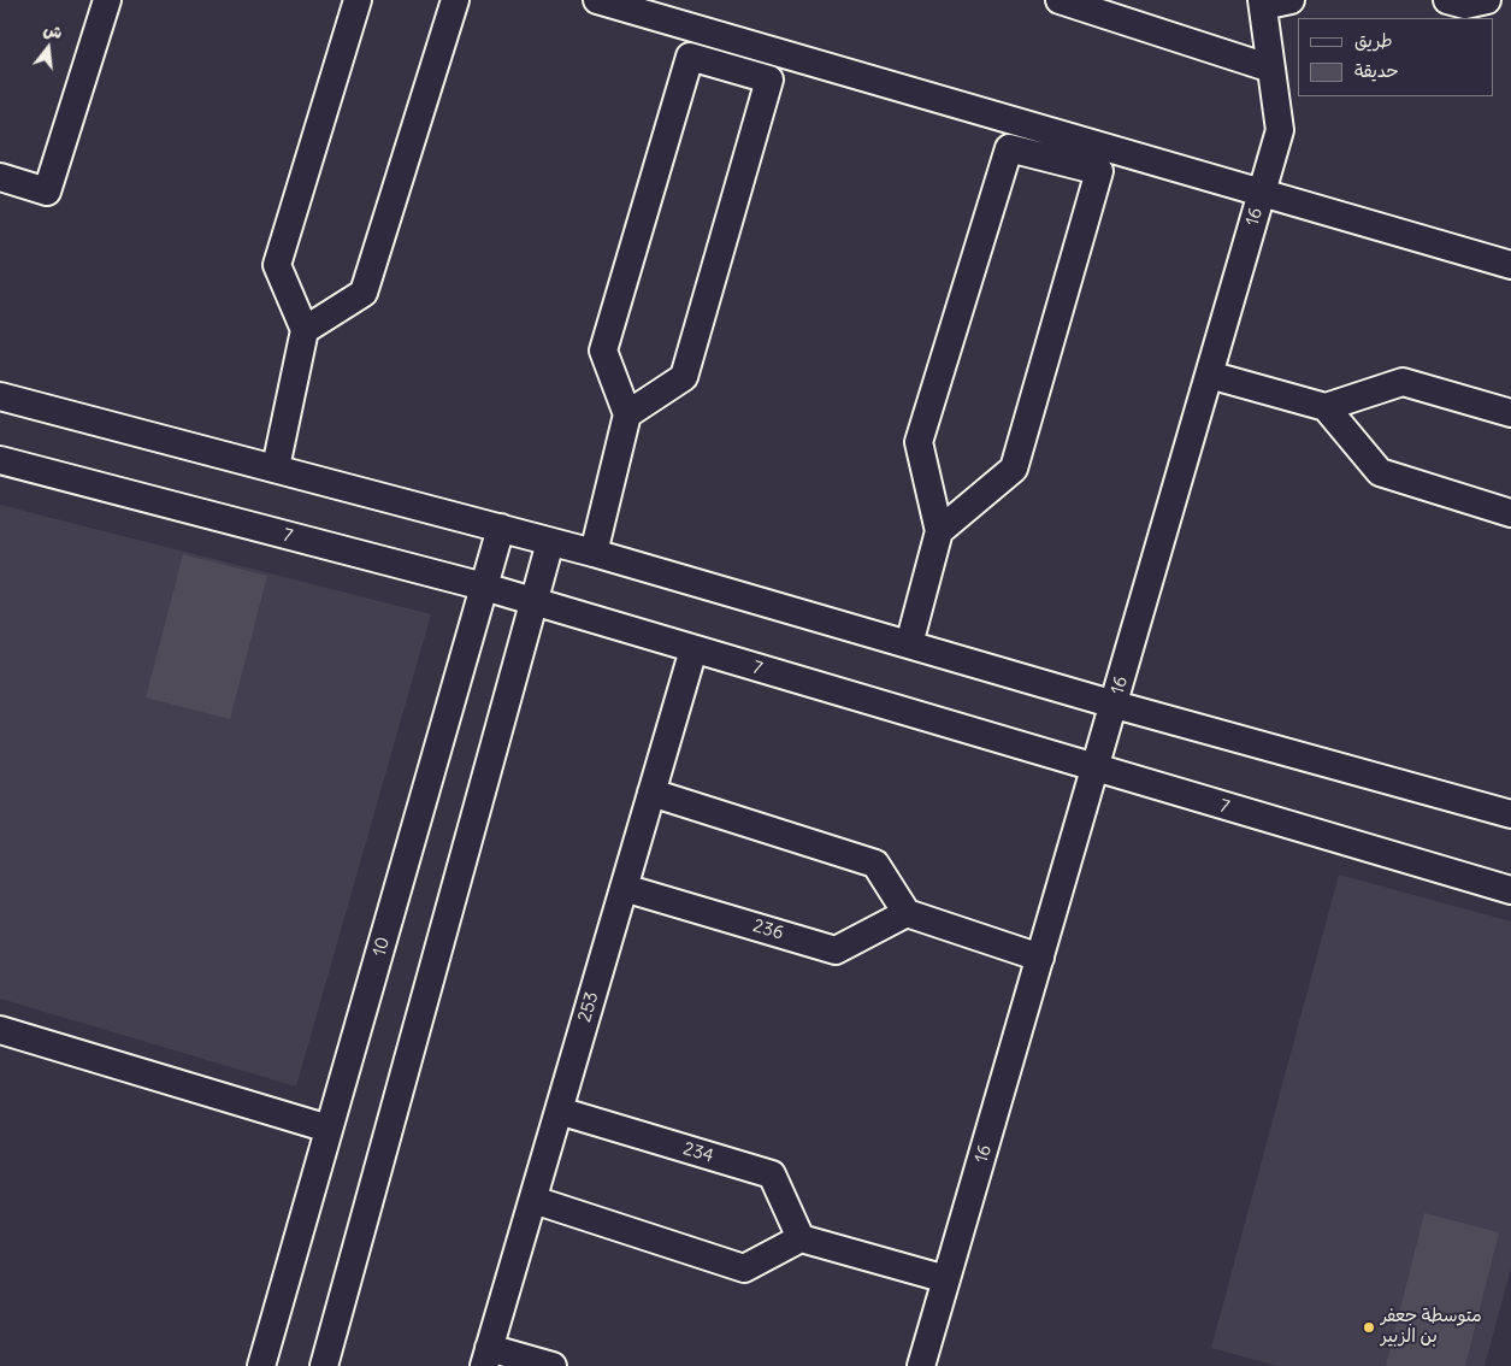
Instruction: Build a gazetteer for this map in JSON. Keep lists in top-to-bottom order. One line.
{"streets":{"street":["16","7","236","10","253","234"]},"crossings":[["16","7"],["7","10"],["7","253"],["236","253"],["253","234"]],"places":["متوسطة جعفر بن الزبير"],"legend":["طريق","حديقة"],"north":"top"}
